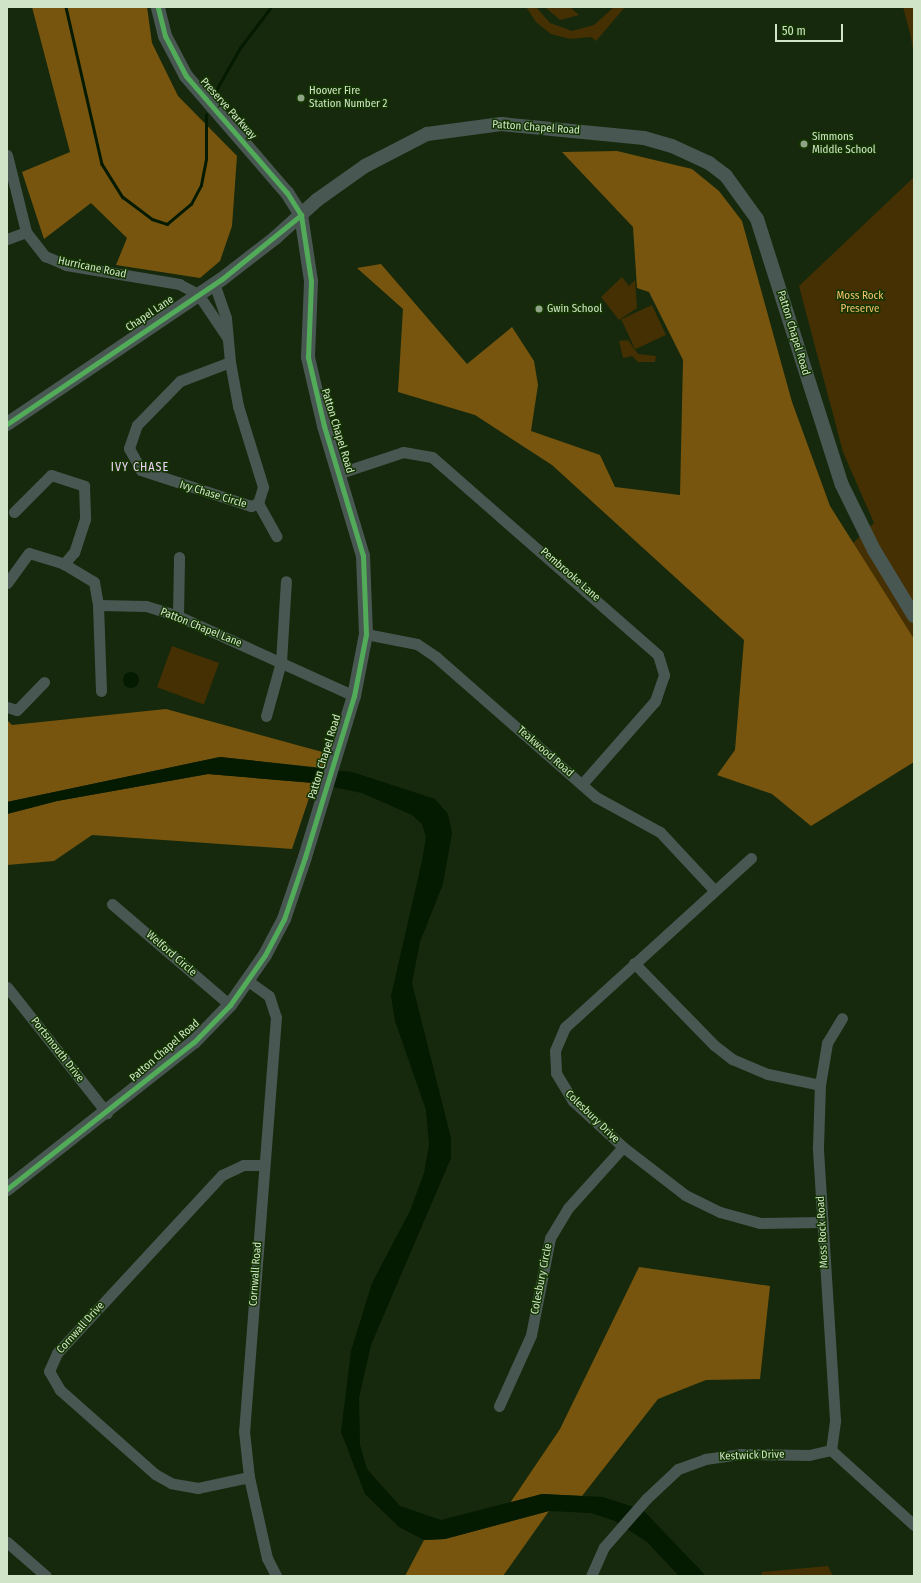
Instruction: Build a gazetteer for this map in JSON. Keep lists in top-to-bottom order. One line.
{"streets":{"street":["Preserve Parkway","Patton Chapel Road","Hurricane Road","Chapel Lane","Ivy Chase Circle","Pembrooke Lane","Patton Chapel Lane","Teakwood Road","Welford Circle","Portsmouth Drive","Colesbury Drive","Moss Rock Road","Cornwall Road","Colesbury Circle","Cornwall Drive","Kestwick Drive"]},"crossings":[["Preserve Parkway","Patton Chapel Road"],["Preserve Parkway","Chapel Lane"],["Patton Chapel Road","Chapel Lane"],["Patton Chapel Road","Pembrooke Lane"],["Patton Chapel Road","Patton Chapel Lane"],["Patton Chapel Road","Teakwood Road"],["Patton Chapel Road","Welford Circle"],["Patton Chapel Road","Portsmouth Drive"],["Patton Chapel Road","Cornwall Road"],["Hurricane Road","Chapel Lane"],["Hurricane Road","Ivy Chase Circle"],["Chapel Lane","Ivy Chase Circle"],["Pembrooke Lane","Teakwood Road"],["Teakwood Road","Colesbury Drive"],["Colesbury Drive","Moss Rock Road"],["Colesbury Drive","Colesbury Circle"],["Moss Rock Road","Kestwick Drive"],["Cornwall Road","Cornwall Drive"]],"districts":["IVY CHASE"],"parks":["Moss Rock Preserve"],"places":["Hoover Fire Station Number 2","Simmons Middle School","Gwin School"],"scale_bar":"50 m"}
